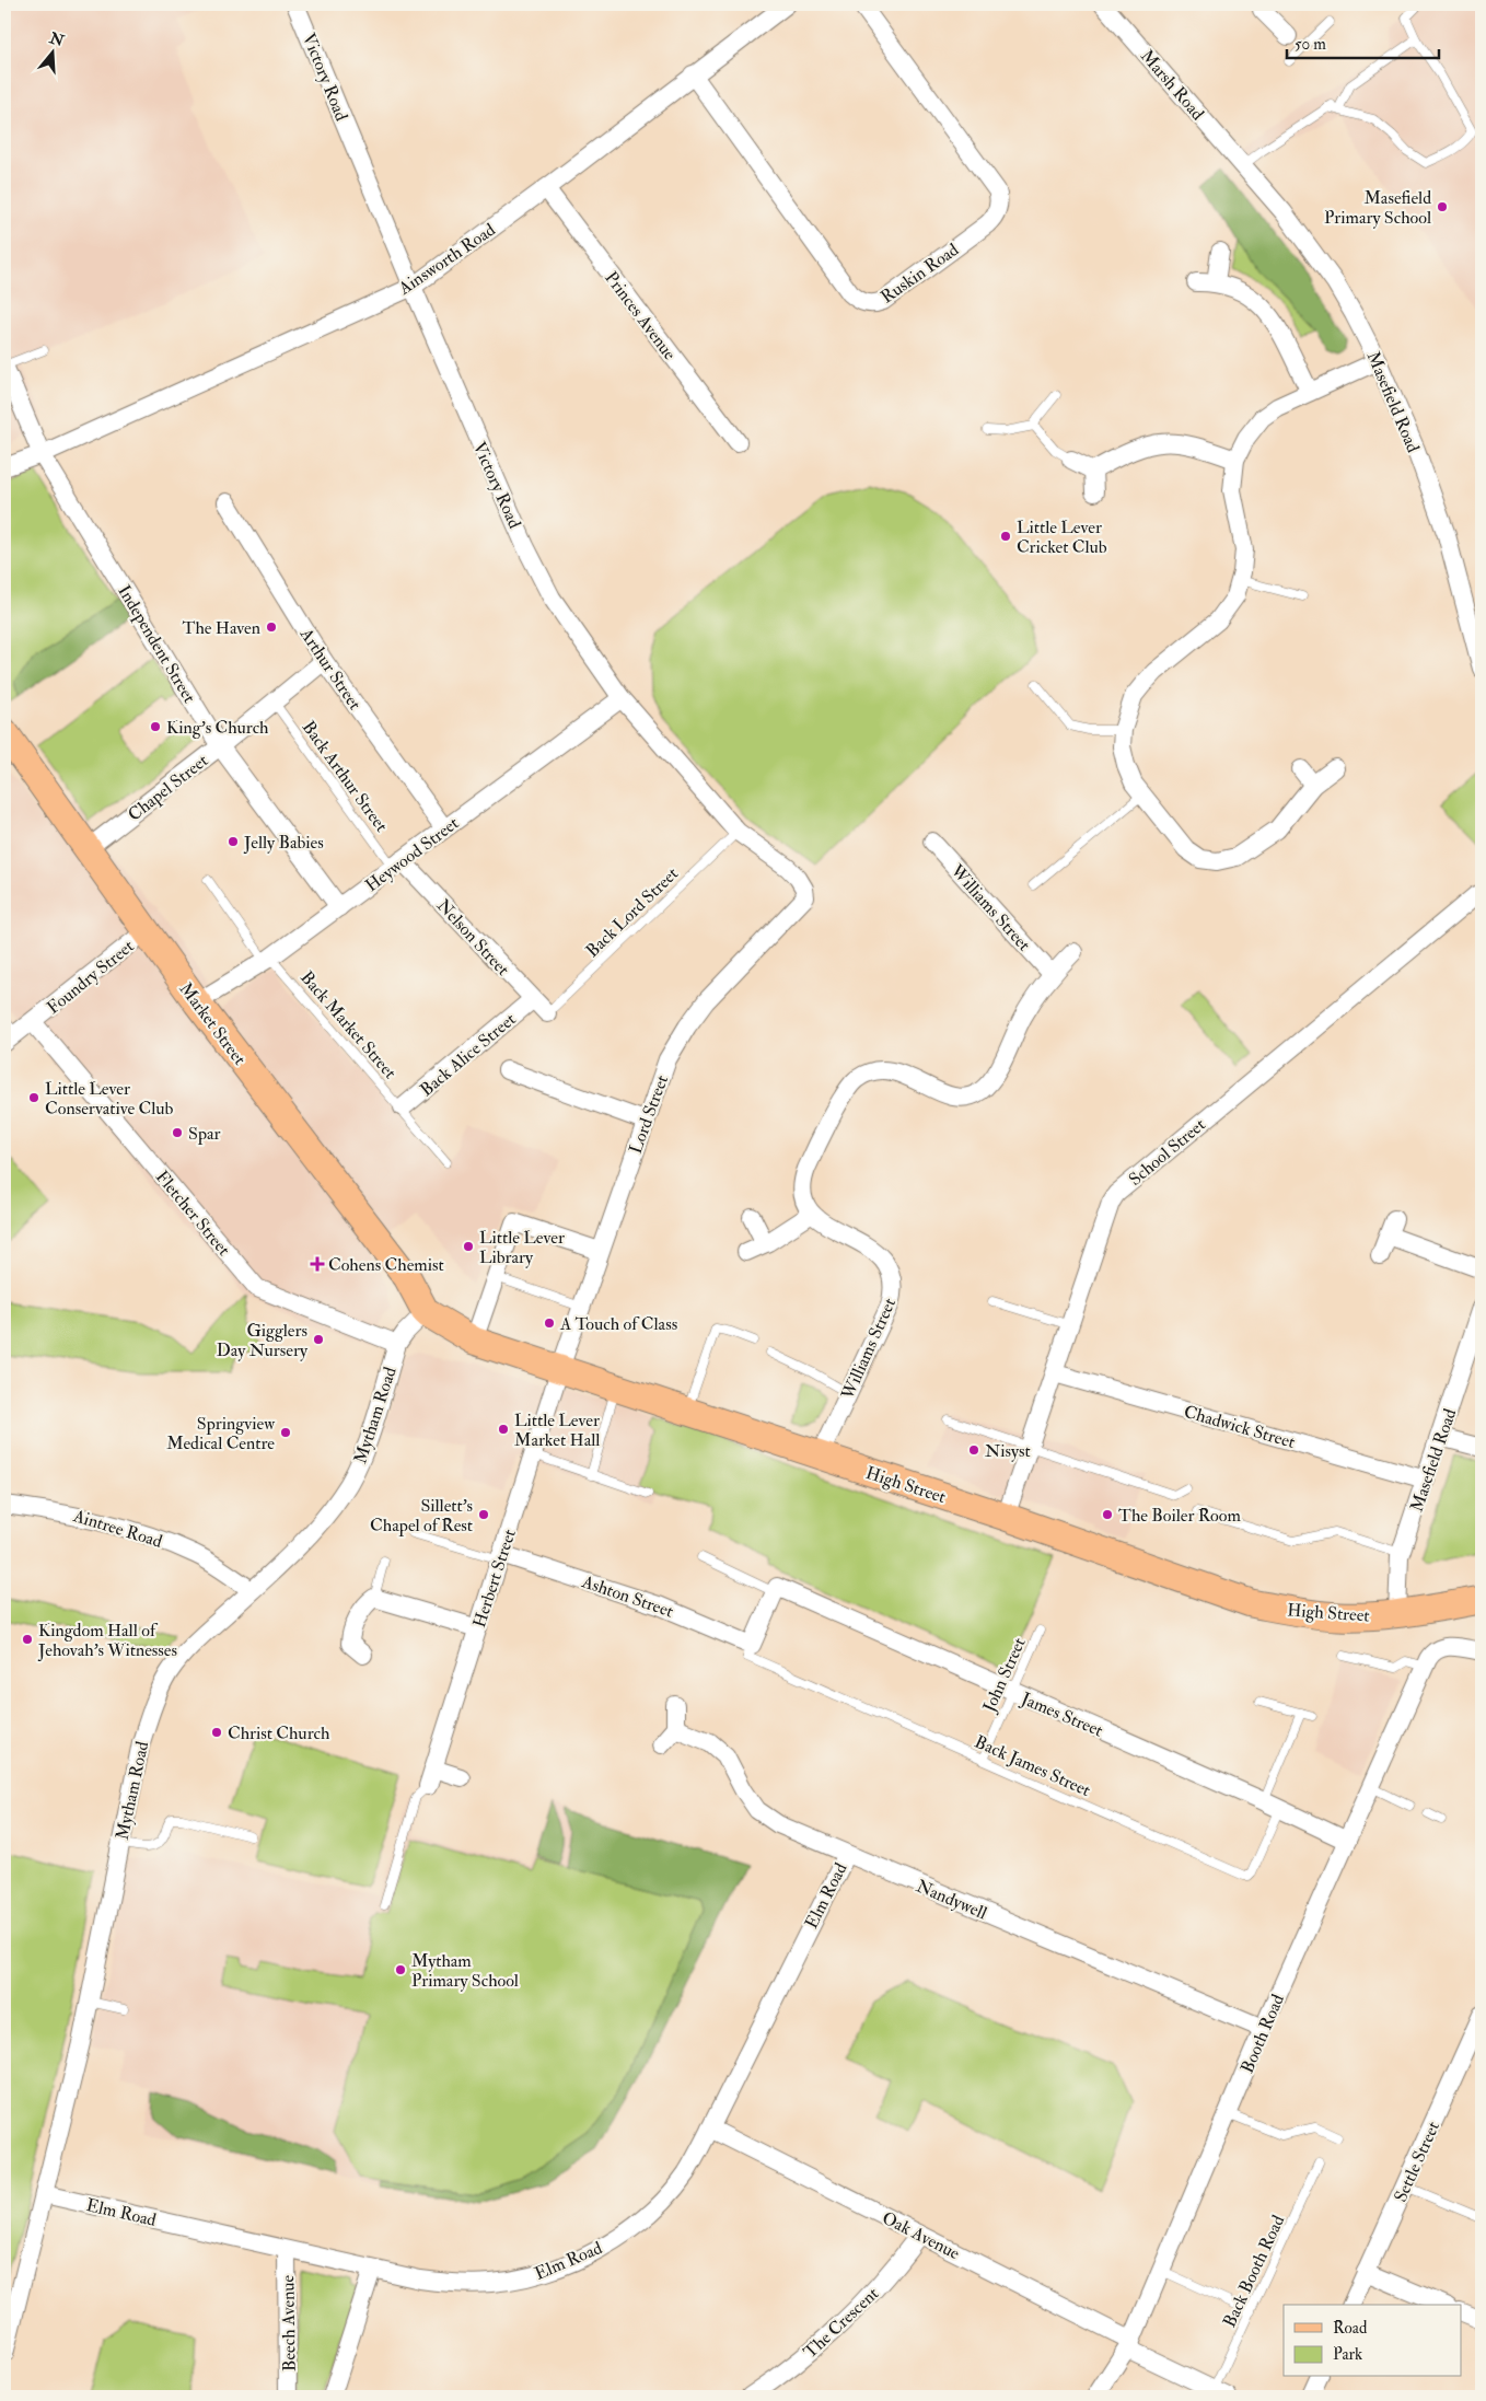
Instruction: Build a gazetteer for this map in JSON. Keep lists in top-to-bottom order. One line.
{"streets":{"main road":["Market Street","High Street"],"street":["Victory Road","Marsh Road","Ainsworth Road","Ruskin Road","Princes Avenue","Masefield Road","Independent Street","Arthur Street","Chapel Street","Heywood Street","Williams Street","Nelson Street","Foundry Street","Back Alice Street","Lord Street","School Street","Fletcher Street","Mytham Road","Chadwick Street","Aintree Road","Herbert Street","Ashton Street","James Street","Elm Road","Nandywell","Booth Road","Settle Street","Oak Avenue","The Crescent","Beech Avenue"],"lane":["Back Arthur Street","Back Lord Street","Back Market Street","John Street","Back James Street","Back Booth Road"]},"crossings":[["Victory Road","Ainsworth Road"],["Victory Road","Heywood Street"],["Victory Road","Back Lord Street"],["Victory Road","Lord Street"],["Marsh Road","Masefield Road"],["Ainsworth Road","Ruskin Road"],["Ainsworth Road","Princes Avenue"],["Ainsworth Road","Independent Street"],["Masefield Road","Chadwick Street"],["Masefield Road","High Street"],["Independent Street","Chapel Street"],["Independent Street","Heywood Street"],["Arthur Street","Chapel Street"],["Arthur Street","Heywood Street"],["Back Arthur Street","Chapel Street"],["Back Arthur Street","Heywood Street"],["Back Arthur Street","Nelson Street"],["Chapel Street","Market Street"],["Heywood Street","Nelson Street"],["Heywood Street","Market Street"],["Heywood Street","Back Market Street"],["Williams Street","High Street"],["Back Lord Street","Nelson Street"],["Nelson Street","Back Alice Street"],["Foundry Street","Market Street"],["Foundry Street","Fletcher Street"],["Market Street","Mytham Road"],["Market Street","High Street"],["Back Market Street","Back Alice Street"],["Lord Street","High Street"],["Lord Street","Herbert Street"],["School Street","Chadwick Street"],["School Street","High Street"],["Fletcher Street","Mytham Road"],["Mytham Road","High Street"],["Mytham Road","Aintree Road"],["Mytham Road","Elm Road"],["High Street","Herbert Street"],["Herbert Street","Ashton Street"],["Ashton Street","Back James Street"],["John Street","James Street"],["John Street","Back James Street"],["James Street","Back James Street"],["James Street","Booth Road"],["Elm Road","Nandywell"],["Elm Road","Oak Avenue"],["Elm Road","Beech Avenue"],["Nandywell","Booth Road"],["Booth Road","Oak Avenue"],["Oak Avenue","Back Booth Road"],["Oak Avenue","The Crescent"]],"places":{"other":["Masefield Primary School","Little Lever Cricket Club","The Haven","King's Church","Jelly Babies","Little Lever Conservative Club","Spar","Little Lever Library","A Touch of Class","Gigglers Day Nursery","Little Lever Market Hall","Springview Medical Centre","Nisyst","Sillett's Chapel of Rest","The Boiler Room","Kingdom Hall of Jehovah's Witnesses","Christ Church","Mytham Primary School"],"health":["Cohens Chemist"]},"legend":["Road","Park"],"scale_bar":"50 m","north":"top"}
